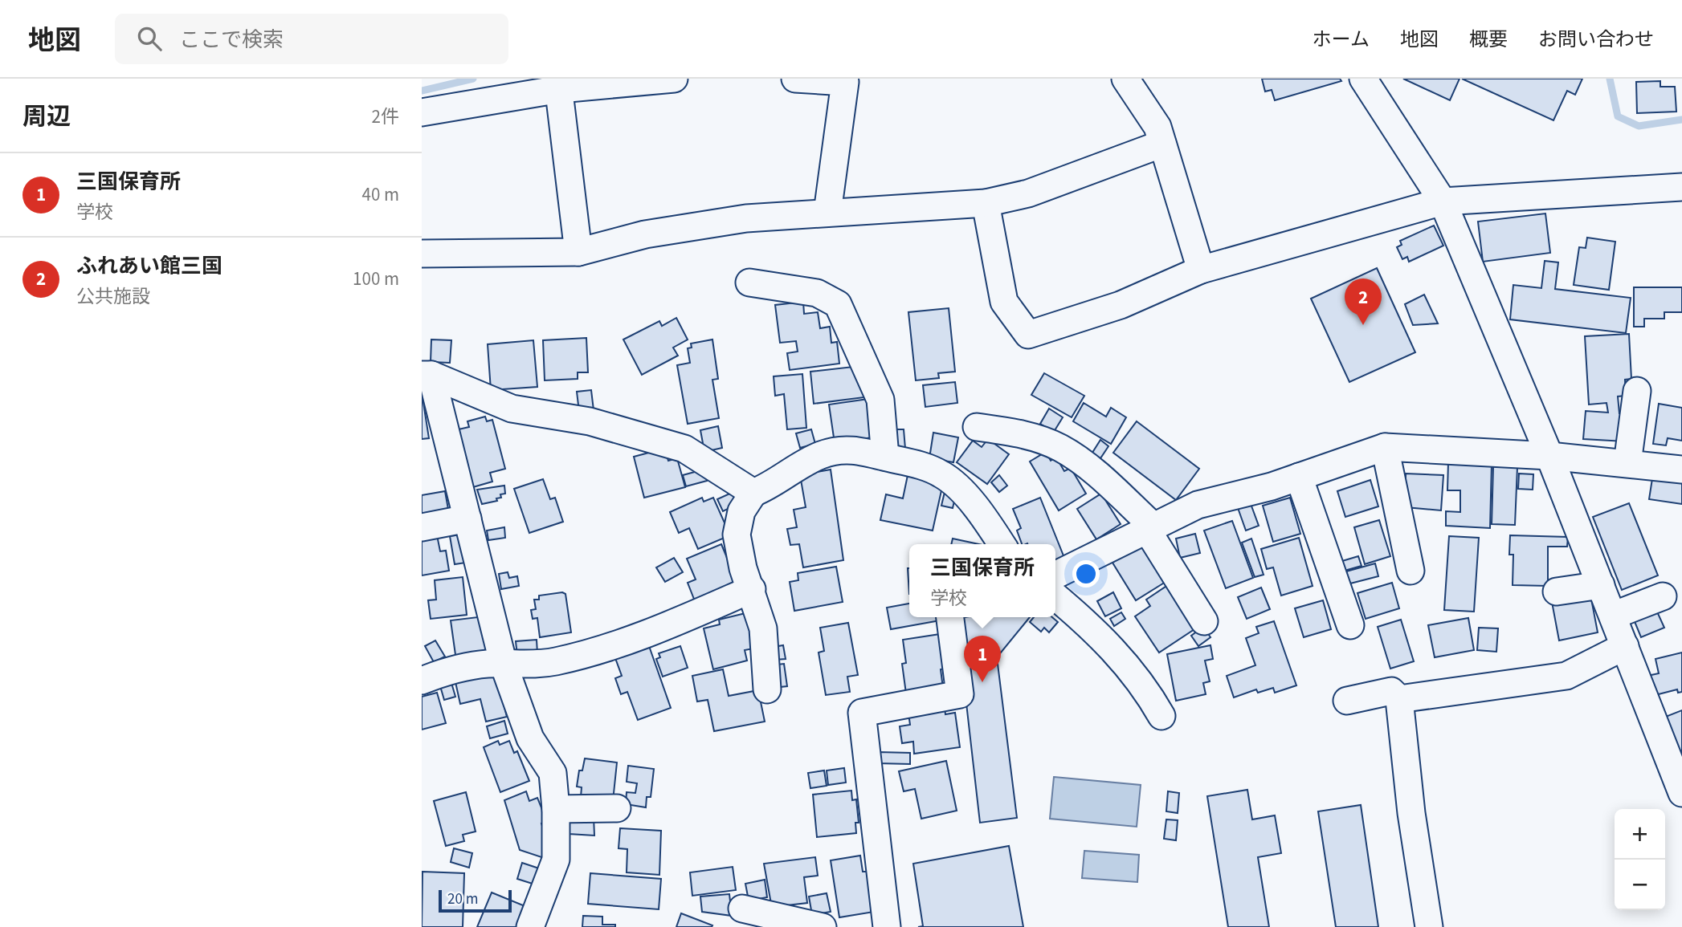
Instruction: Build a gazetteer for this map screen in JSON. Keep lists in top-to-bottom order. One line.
{"scale_bar":"20 m","page":{"header":"地図","search":"ここで検索","nav":["ホーム","地図","概要","お問い合わせ"],"heading":["周辺","2件"],"list":[{"mark":"1","name":"三国保育所","note":"学校","value":"40 m"},{"mark":"2","name":"ふれあい館三国","note":"公共施設","value":"100 m"}],"pins":["2","1"],"popup":["三国保育所","学校"],"map_buttons":["+","−"],"scale":"20 m"}}
